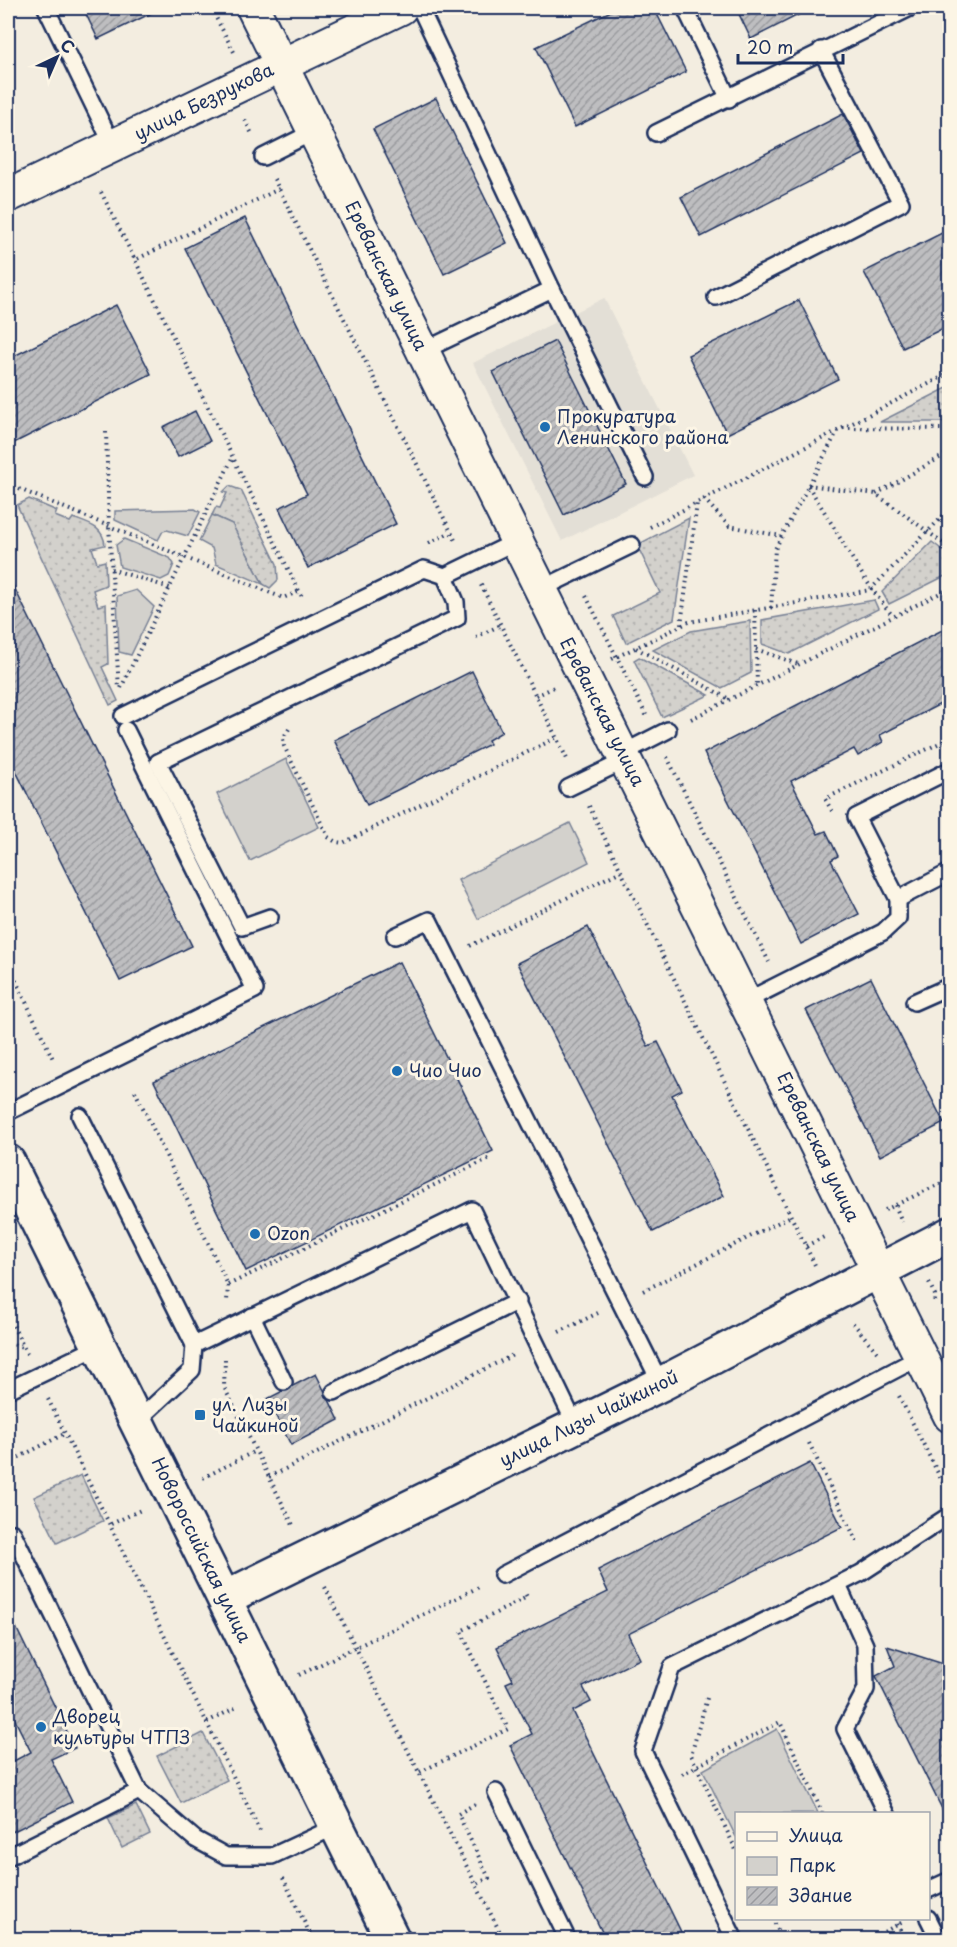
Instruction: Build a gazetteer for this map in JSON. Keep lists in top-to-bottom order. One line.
{"streets":{"main road":["улица Лизы Чайкиной","Новороссийская улица"],"street":["улица Безрукова","Ереванская улица"]},"crossings":[["улица Безрукова","Ереванская улица"],["Ереванская улица","улица Лизы Чайкиной"],["улица Лизы Чайкиной","Новороссийская улица"]],"places":{"other":["Прокуратура Ленинского района","Чио Чио","Ozon","Дворец культуры ЧТПЗ"],"transit":["ул. Лизы Чайкиной"]},"legend":["Улица","Парк","Здание"],"scale_bar":"20 m","north":"top right"}
